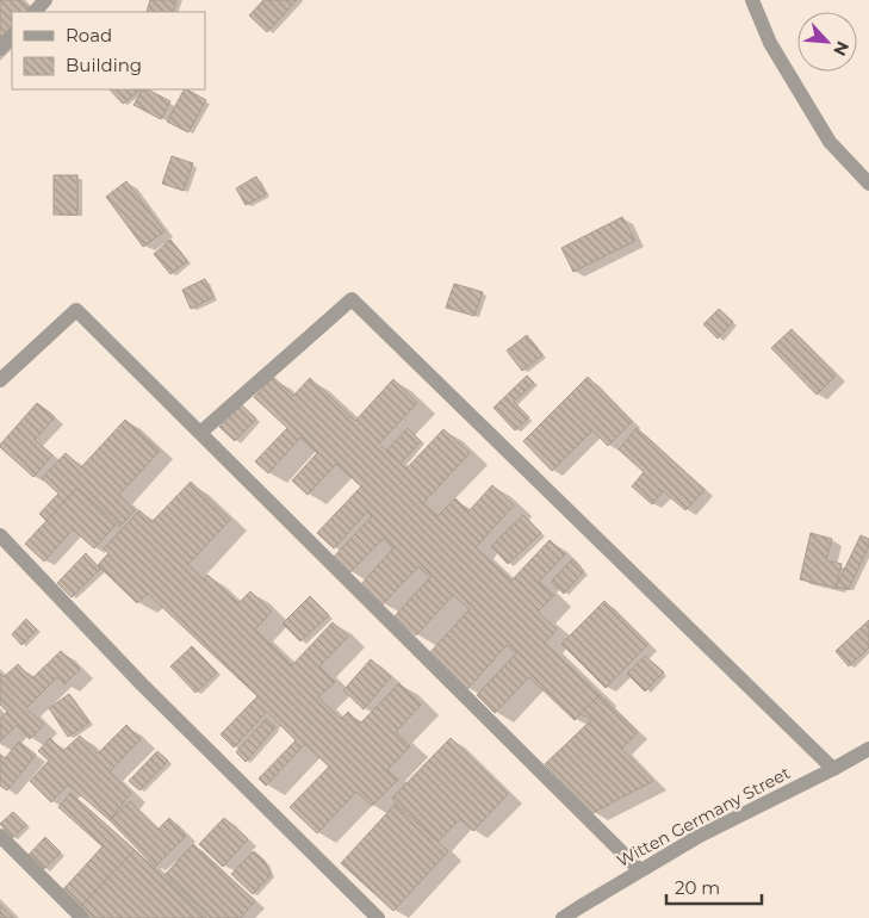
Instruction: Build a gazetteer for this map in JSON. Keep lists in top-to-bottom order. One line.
{"streets":{"street":["Witten Germany Street"]},"legend":["Road","Building"],"scale_bar":"20 m","north":"bottom right"}
